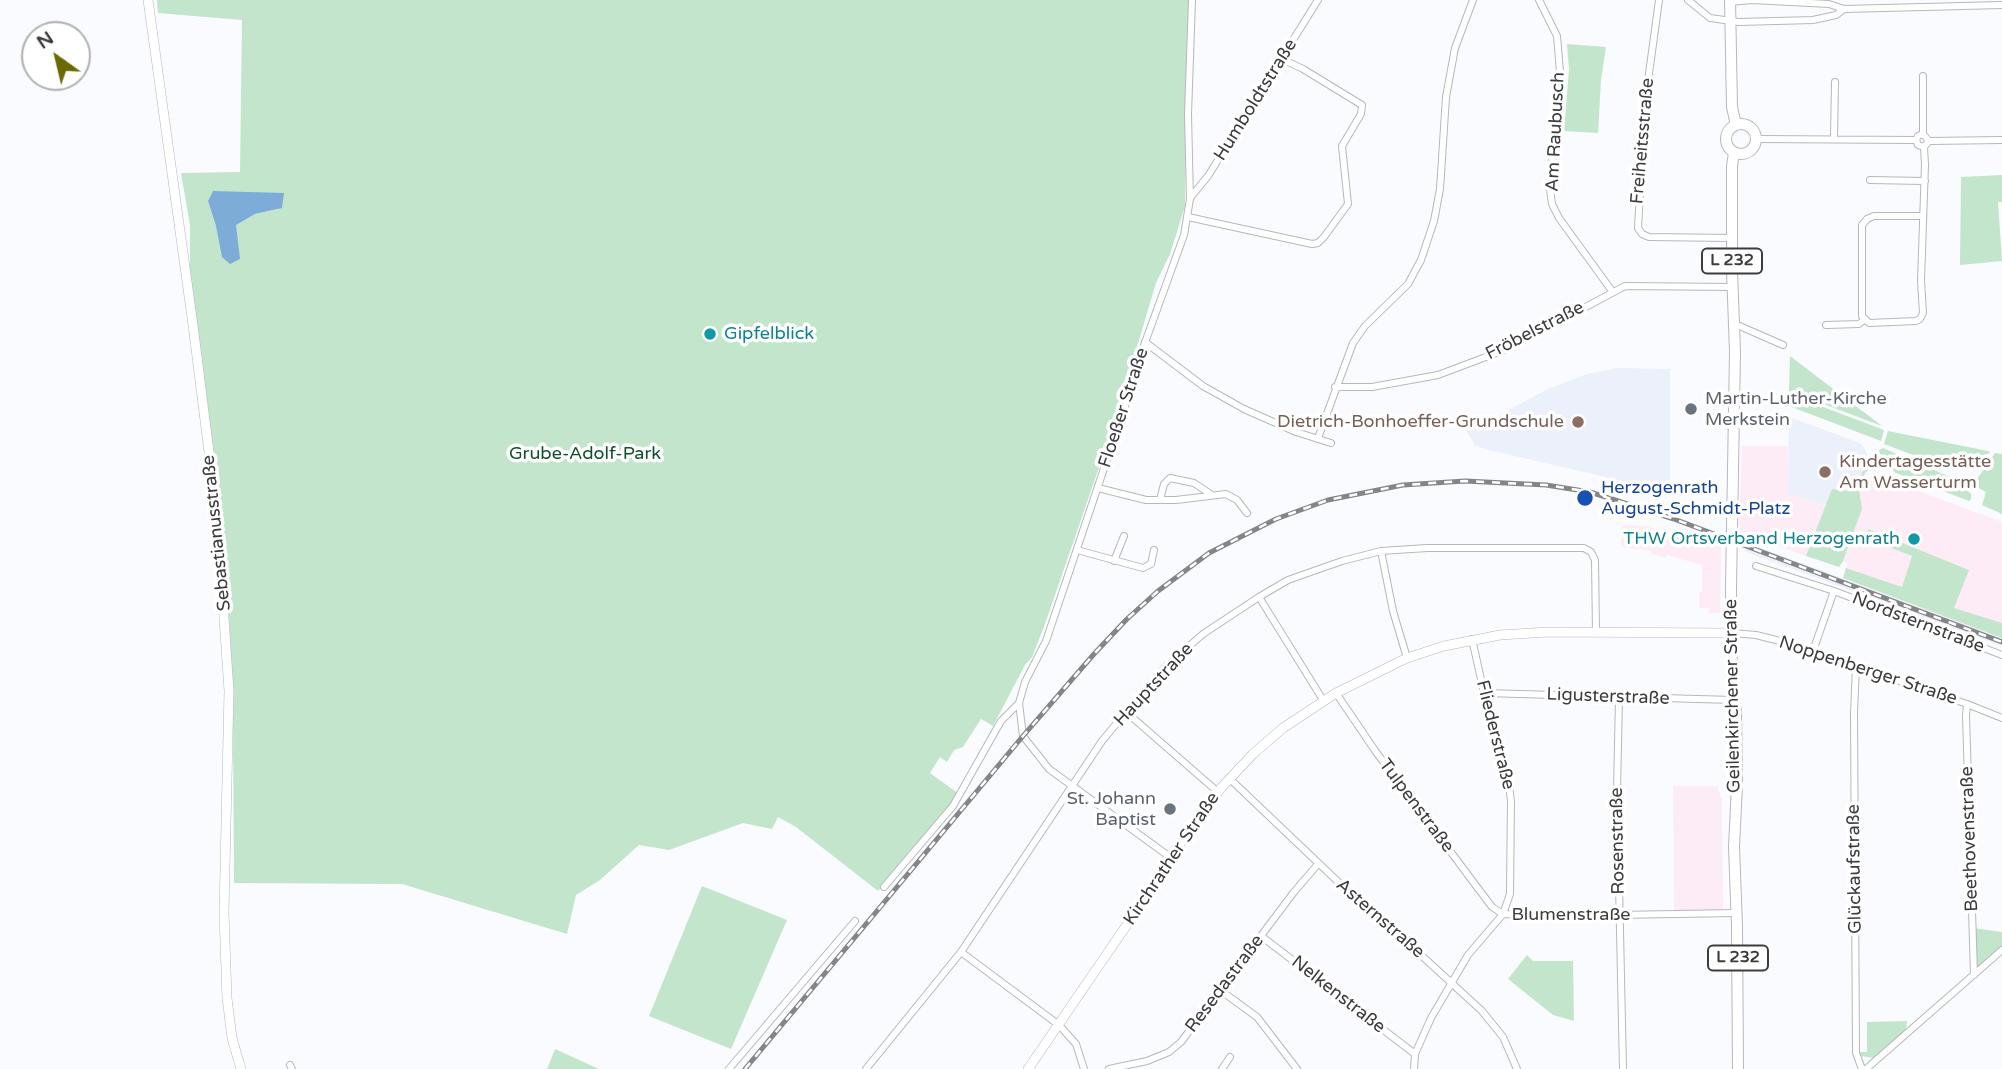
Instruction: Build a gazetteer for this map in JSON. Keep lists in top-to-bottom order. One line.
{"streets":{"main road":["L 232","Geilenkirchener Straße"],"street":["Humboldtstraße","Am Raubusch","Freiheitsstraße","Fröbelstraße","Floeßer Straße","Sebastianusstraße","Nordsternstraße","Noppenberger Straße","Hauptstraße","Ligusterstraße","Fliederstraße","Tulpenstraße","Beethovenstraße","Rosenstraße","Kirchrather Straße","Glückaufstraße","Blumenstraße","Asternstraße","Resedastraße","Nelkenstraße"]},"crossings":[["Humboldtstraße","Floeßer Straße"],["Am Raubusch","Fröbelstraße"],["Freiheitsstraße","Geilenkirchener Straße"],["L 232","Geilenkirchener Straße"],["Fröbelstraße","Geilenkirchener Straße"],["Floeßer Straße","Hauptstraße"],["Floeßer Straße","Kirchrather Straße"],["Nordsternstraße","Noppenberger Straße"],["Noppenberger Straße","Geilenkirchener Straße"],["Noppenberger Straße","Beethovenstraße"],["Noppenberger Straße","Kirchrather Straße"],["Noppenberger Straße","Glückaufstraße"],["Hauptstraße","Kirchrather Straße"],["Geilenkirchener Straße","Ligusterstraße"],["Geilenkirchener Straße","Kirchrather Straße"],["Geilenkirchener Straße","Blumenstraße"],["Ligusterstraße","Fliederstraße"],["Ligusterstraße","Rosenstraße"],["Fliederstraße","Tulpenstraße"],["Fliederstraße","Kirchrather Straße"],["Fliederstraße","Blumenstraße"],["Tulpenstraße","Kirchrather Straße"],["Tulpenstraße","Blumenstraße"],["Rosenstraße","Blumenstraße"],["Kirchrather Straße","Asternstraße"],["Blumenstraße","Asternstraße"],["Blumenstraße","Nelkenstraße"],["Asternstraße","Resedastraße"],["Resedastraße","Nelkenstraße"]],"parks":["Grube-Adolf-Park"],"places":["Gipfelblick","Martin-Luther-Kirche Merkstein","Dietrich-Bonhoeffer-Grundschule","Kindertagesstätte Am Wasserturm","Herzogenrath August-Schmidt-Platz","THW Ortsverband Herzogenrath","St. Johann Baptist"],"north":"top left"}
